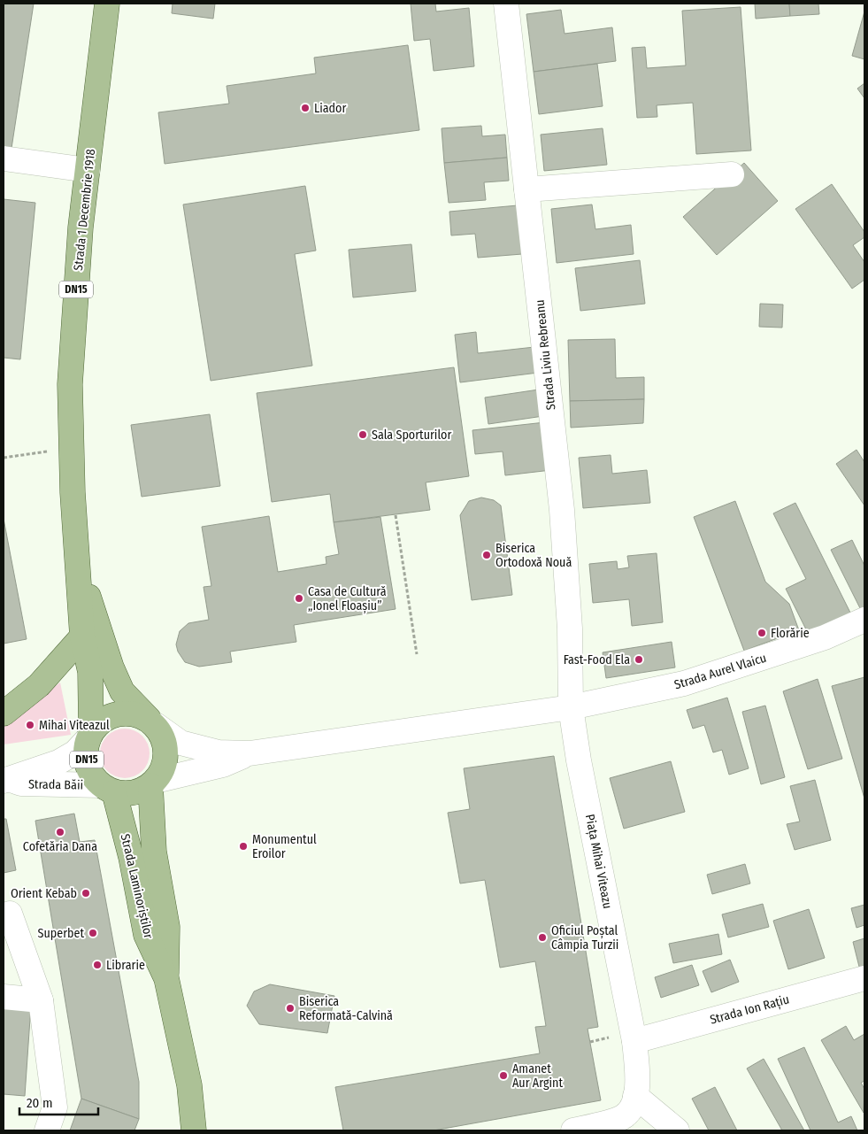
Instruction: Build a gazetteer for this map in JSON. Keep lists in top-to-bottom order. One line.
{"streets":{"main road":["Strada 1 Decembrie 1918","DN15","Strada Laminoriștilor"],"street":["Strada Liviu Rebreanu","Strada Aurel Vlaicu","Strada Băii","Piața Mihai Viteazu","Strada Ion Rațiu"]},"crossings":[["Strada 1 Decembrie 1918","DN15"],["Strada 1 Decembrie 1918","Strada Băii"],["Strada 1 Decembrie 1918","Strada Laminoriștilor"],["DN15","Strada Băii"],["DN15","Strada Laminoriștilor"],["Strada Liviu Rebreanu","Strada Aurel Vlaicu"],["Strada Liviu Rebreanu","Piața Mihai Viteazu"],["Strada Aurel Vlaicu","Piața Mihai Viteazu"],["Strada Băii","Strada Laminoriștilor"],["Piața Mihai Viteazu","Strada Ion Rațiu"]],"places":["Liador","Sala Sporturilor","Biserica Ortodoxă Nouă","Casa de Cultură „Ionel Floașiu”","Florărie","Fast-Food Ela","Mihai Viteazul","Cofetăria Dana","Monumentul Eroilor","Orient Kebab","Superbet","Oficiul Poștal Câmpia Turzii","Librarie","Biserica Reformată-Calvină","Amanet Aur Argint"],"scale_bar":"20 m"}
